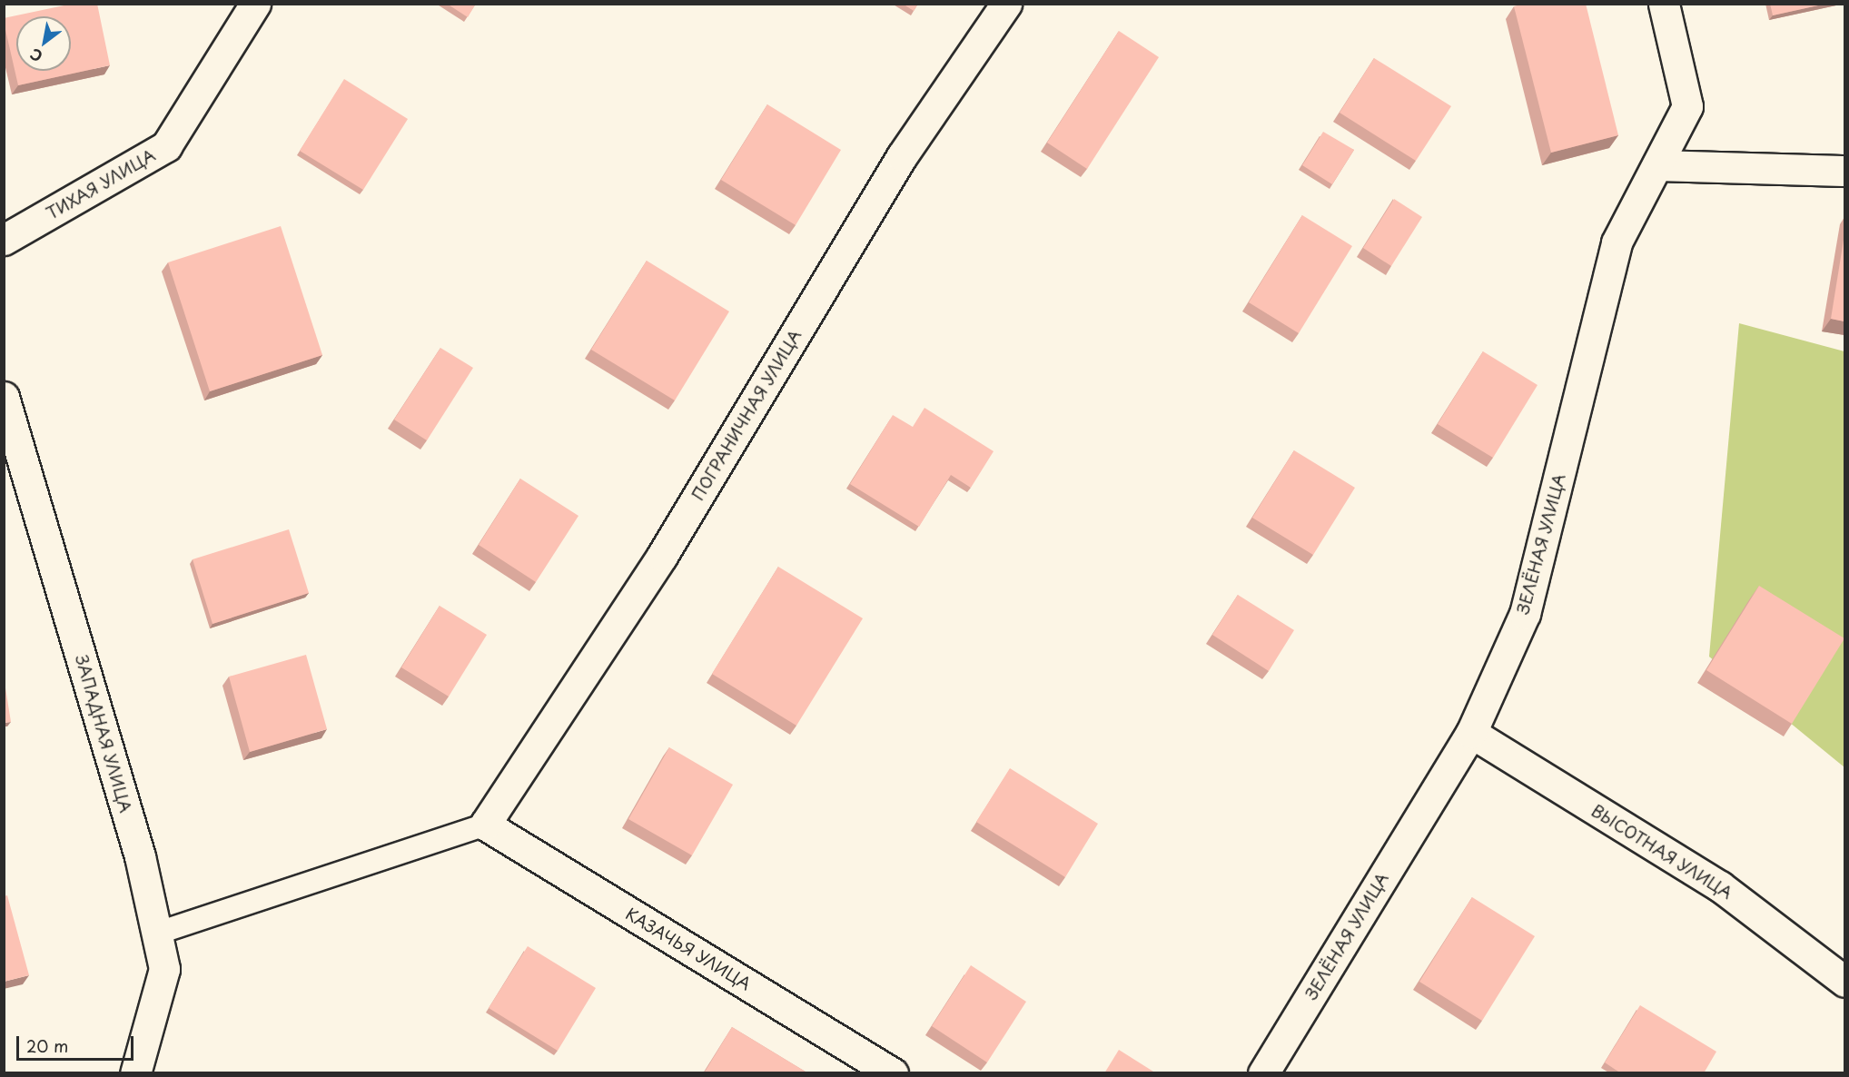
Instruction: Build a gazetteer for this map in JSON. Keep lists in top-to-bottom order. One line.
{"streets":{"street":["ТИХАЯ УЛИЦА","ПОГРАНИЧНАЯ УЛИЦА","ЗЕЛЁНАЯ УЛИЦА","ЗАПАДНАЯ УЛИЦА","ВЫСОТНАЯ УЛИЦА","КАЗАЧЬЯ УЛИЦА"]},"crossings":[["ПОГРАНИЧНАЯ УЛИЦА","КАЗАЧЬЯ УЛИЦА"],["ЗЕЛЁНАЯ УЛИЦА","ВЫСОТНАЯ УЛИЦА"]],"scale_bar":"20 m","north":"bottom left"}
